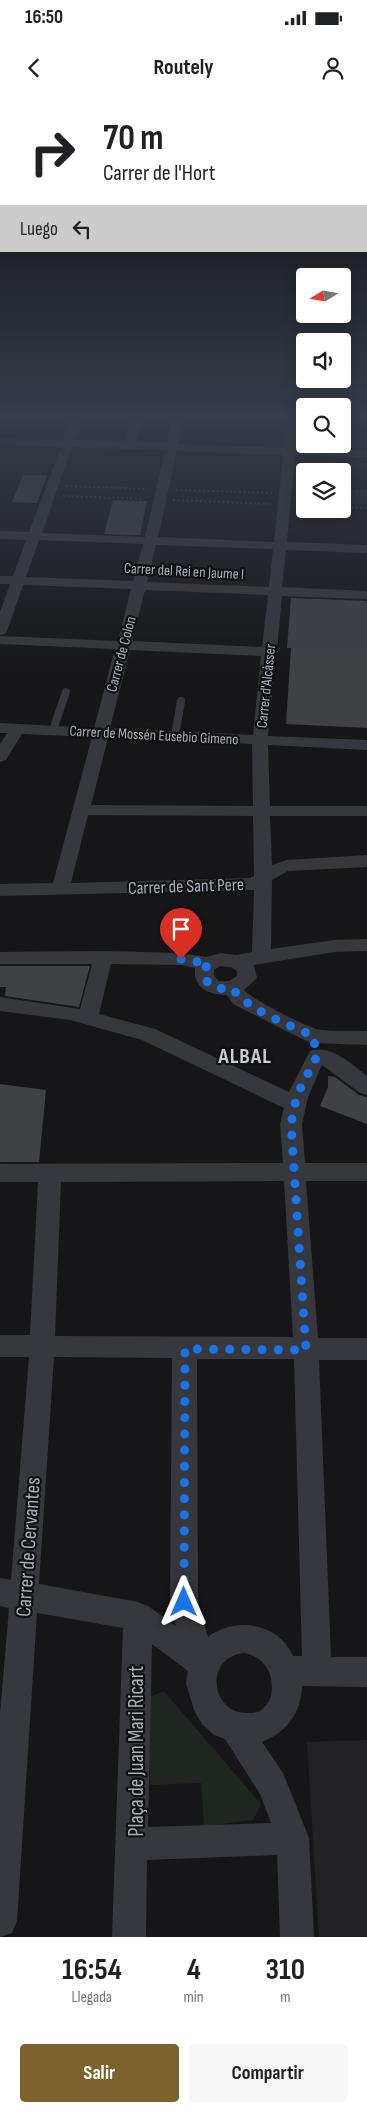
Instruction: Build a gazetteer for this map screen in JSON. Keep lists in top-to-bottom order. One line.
{"streets":{"street":["Carrer del Rei en Jaume I","Carrer de Colon","Carrer d'Alcàsser","Carrer de Mossén Eusebio Gimeno","Carrer de Sant Pere","Carrer de Cervantes","Plaça de Juan Mari Ricart"]},"crossings":[["Carrer del Rei en Jaume I","Carrer de Colon"],["Carrer del Rei en Jaume I","Carrer d'Alcàsser"],["Carrer de Colon","Carrer de Mossén Eusebio Gimeno"],["Carrer de Colon","Carrer de Sant Pere"],["Carrer d'Alcàsser","Carrer de Mossén Eusebio Gimeno"],["Carrer d'Alcàsser","Carrer de Sant Pere"]],"districts":["ALBAL"],"north":"left","page":{"status":"16:50","header":"Routely","turn":["70 m","Carrer de l'Hort"],"then":"Luego","eta":["16:54","Llegada","4","min","310","m"],"buttons":["Salir","Compartir"]}}
